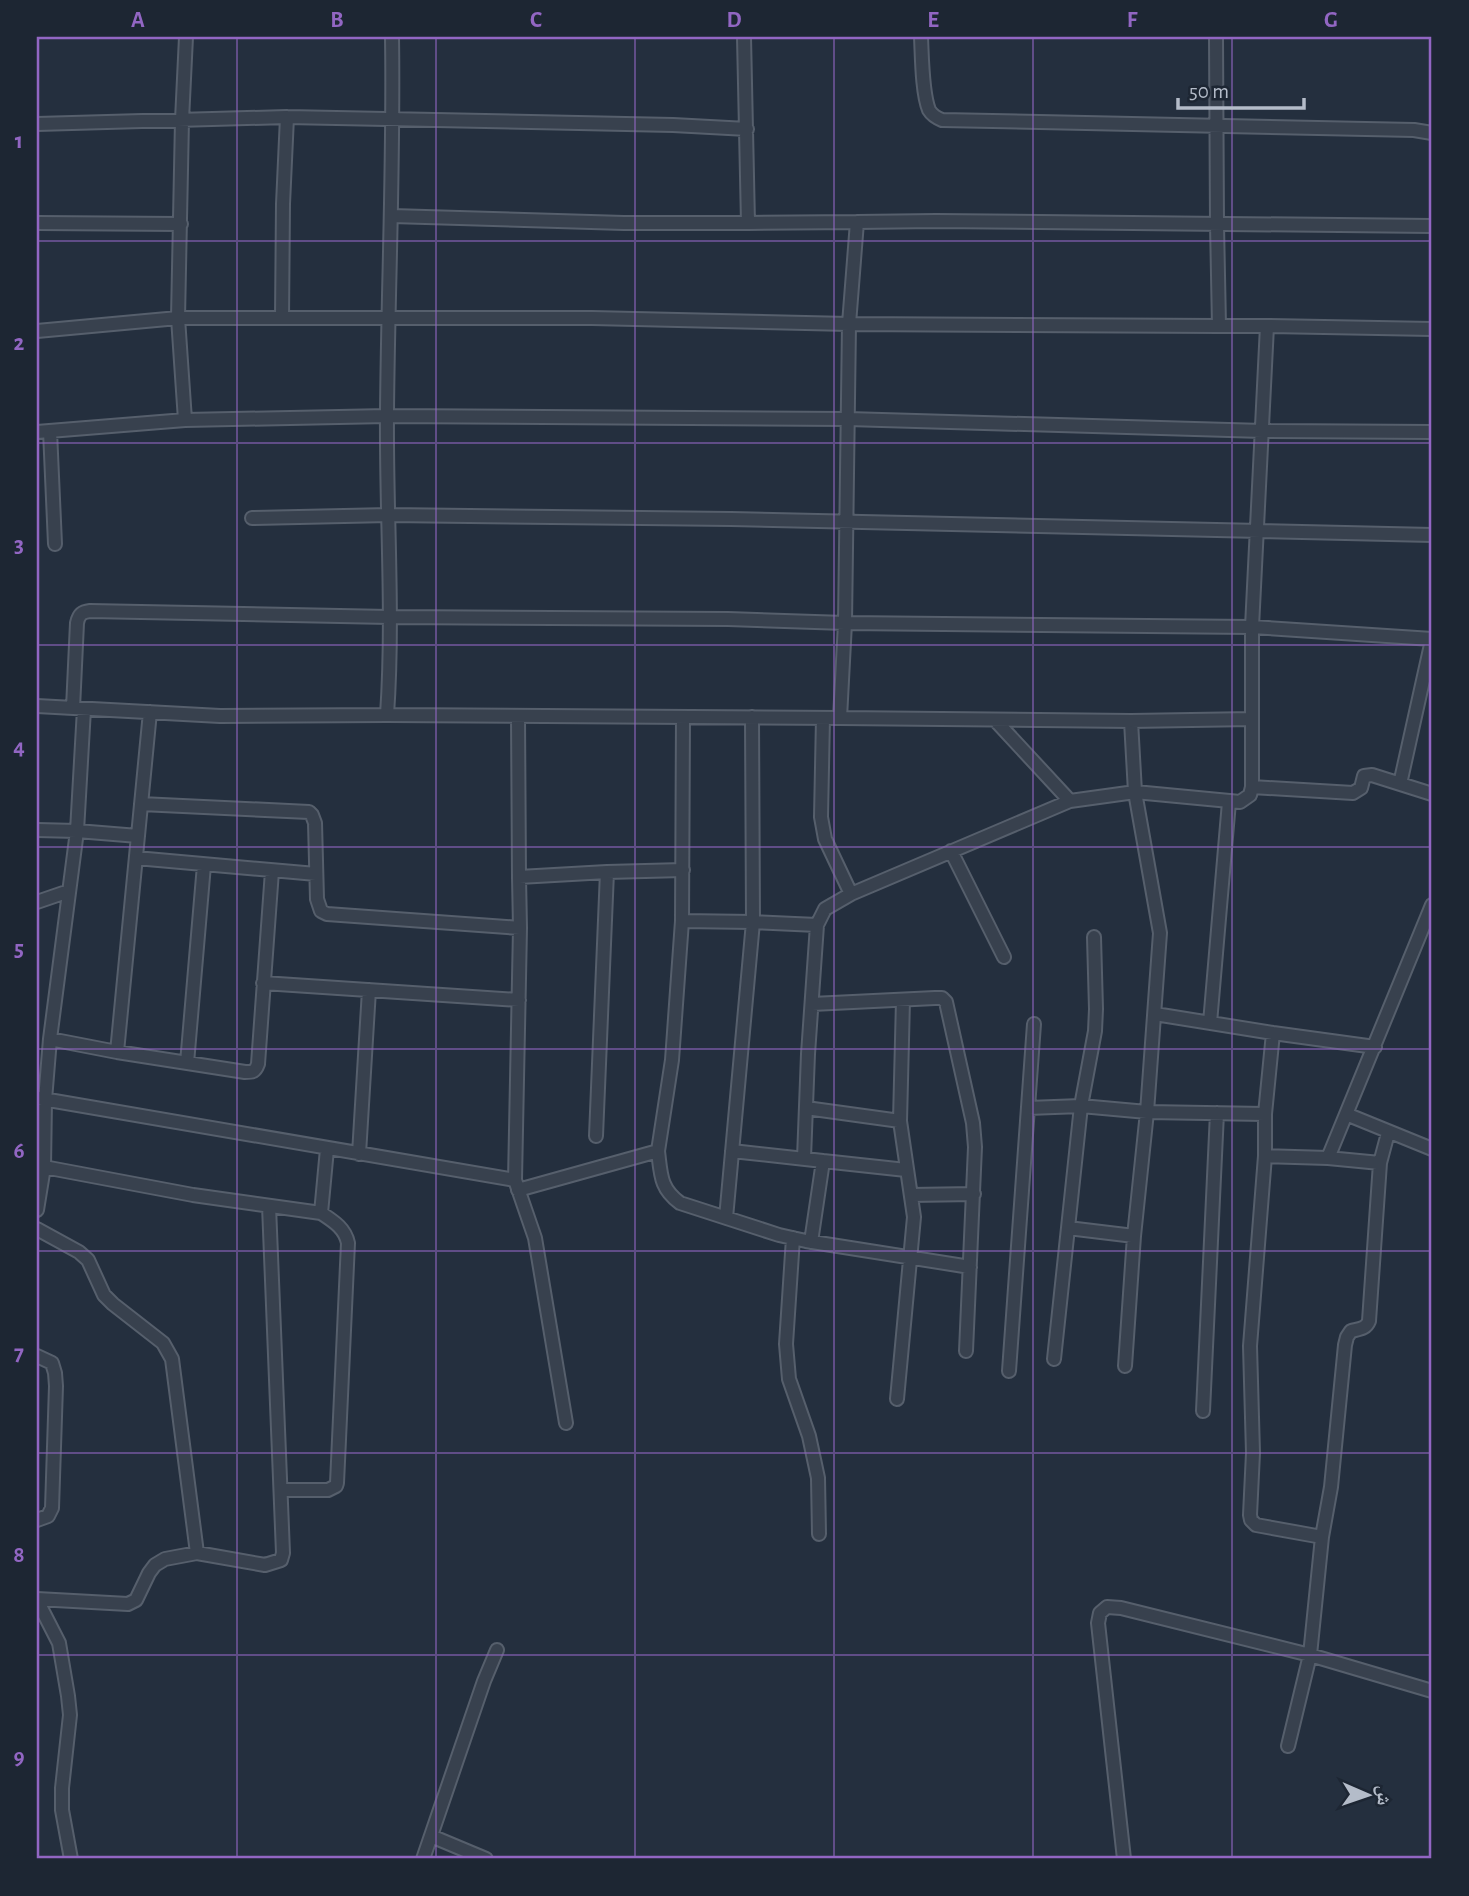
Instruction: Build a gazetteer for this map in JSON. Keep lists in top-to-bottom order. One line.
{"scale_bar":"50 m","north":"right","grid":{"columns":["A","B","C","D","E","F","G"],"rows":["1","2","3","4","5","6","7","8","9"]}}
